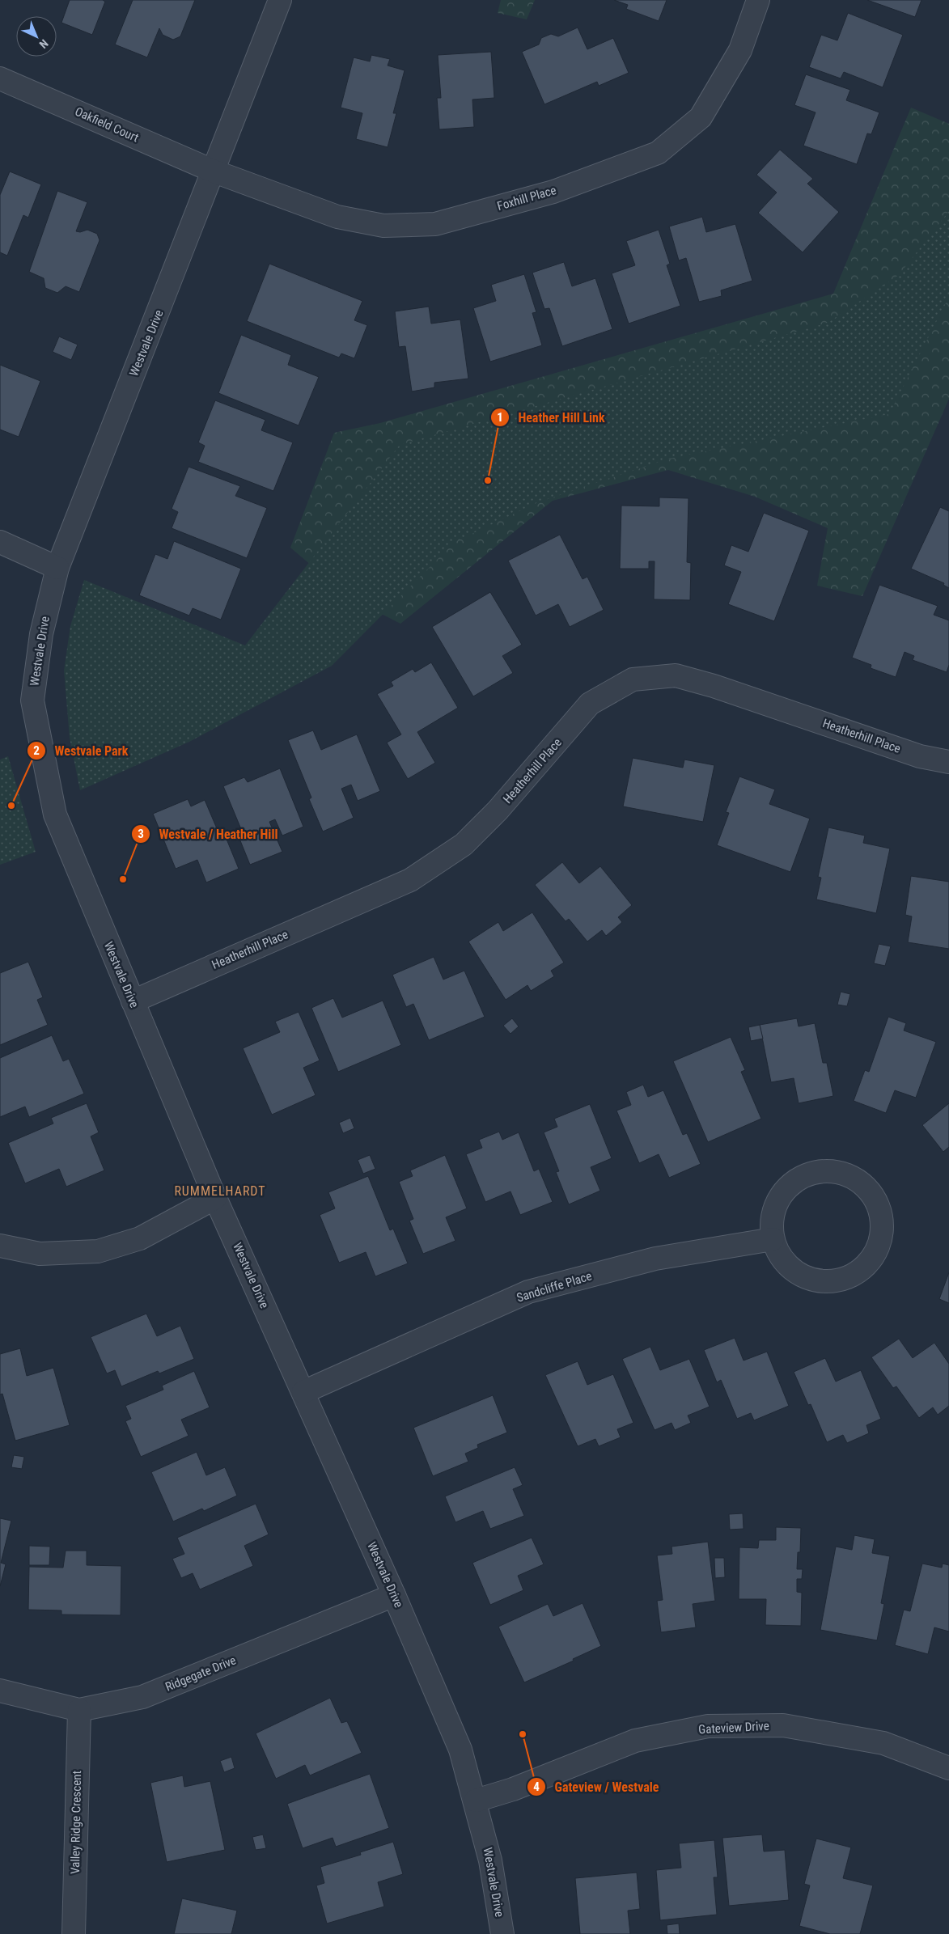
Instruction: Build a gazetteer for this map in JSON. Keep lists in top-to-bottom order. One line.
{"streets":{"street":["Oakfield Court","Foxhill Place","Westvale Drive","Heatherhill Place","Sandcliffe Place","Ridgegate Drive","Gateview Drive","Valley Ridge Crescent"]},"crossings":[["Oakfield Court","Foxhill Place"],["Oakfield Court","Westvale Drive"],["Foxhill Place","Westvale Drive"],["Westvale Drive","Heatherhill Place"],["Westvale Drive","Sandcliffe Place"],["Westvale Drive","Ridgegate Drive"],["Westvale Drive","Gateview Drive"],["Ridgegate Drive","Valley Ridge Crescent"]],"districts":["RUMMELHARDT"],"places":["Heather Hill Link","Westvale Park","Westvale / Heather Hill","Gateview / Westvale"],"north":"bottom right"}
